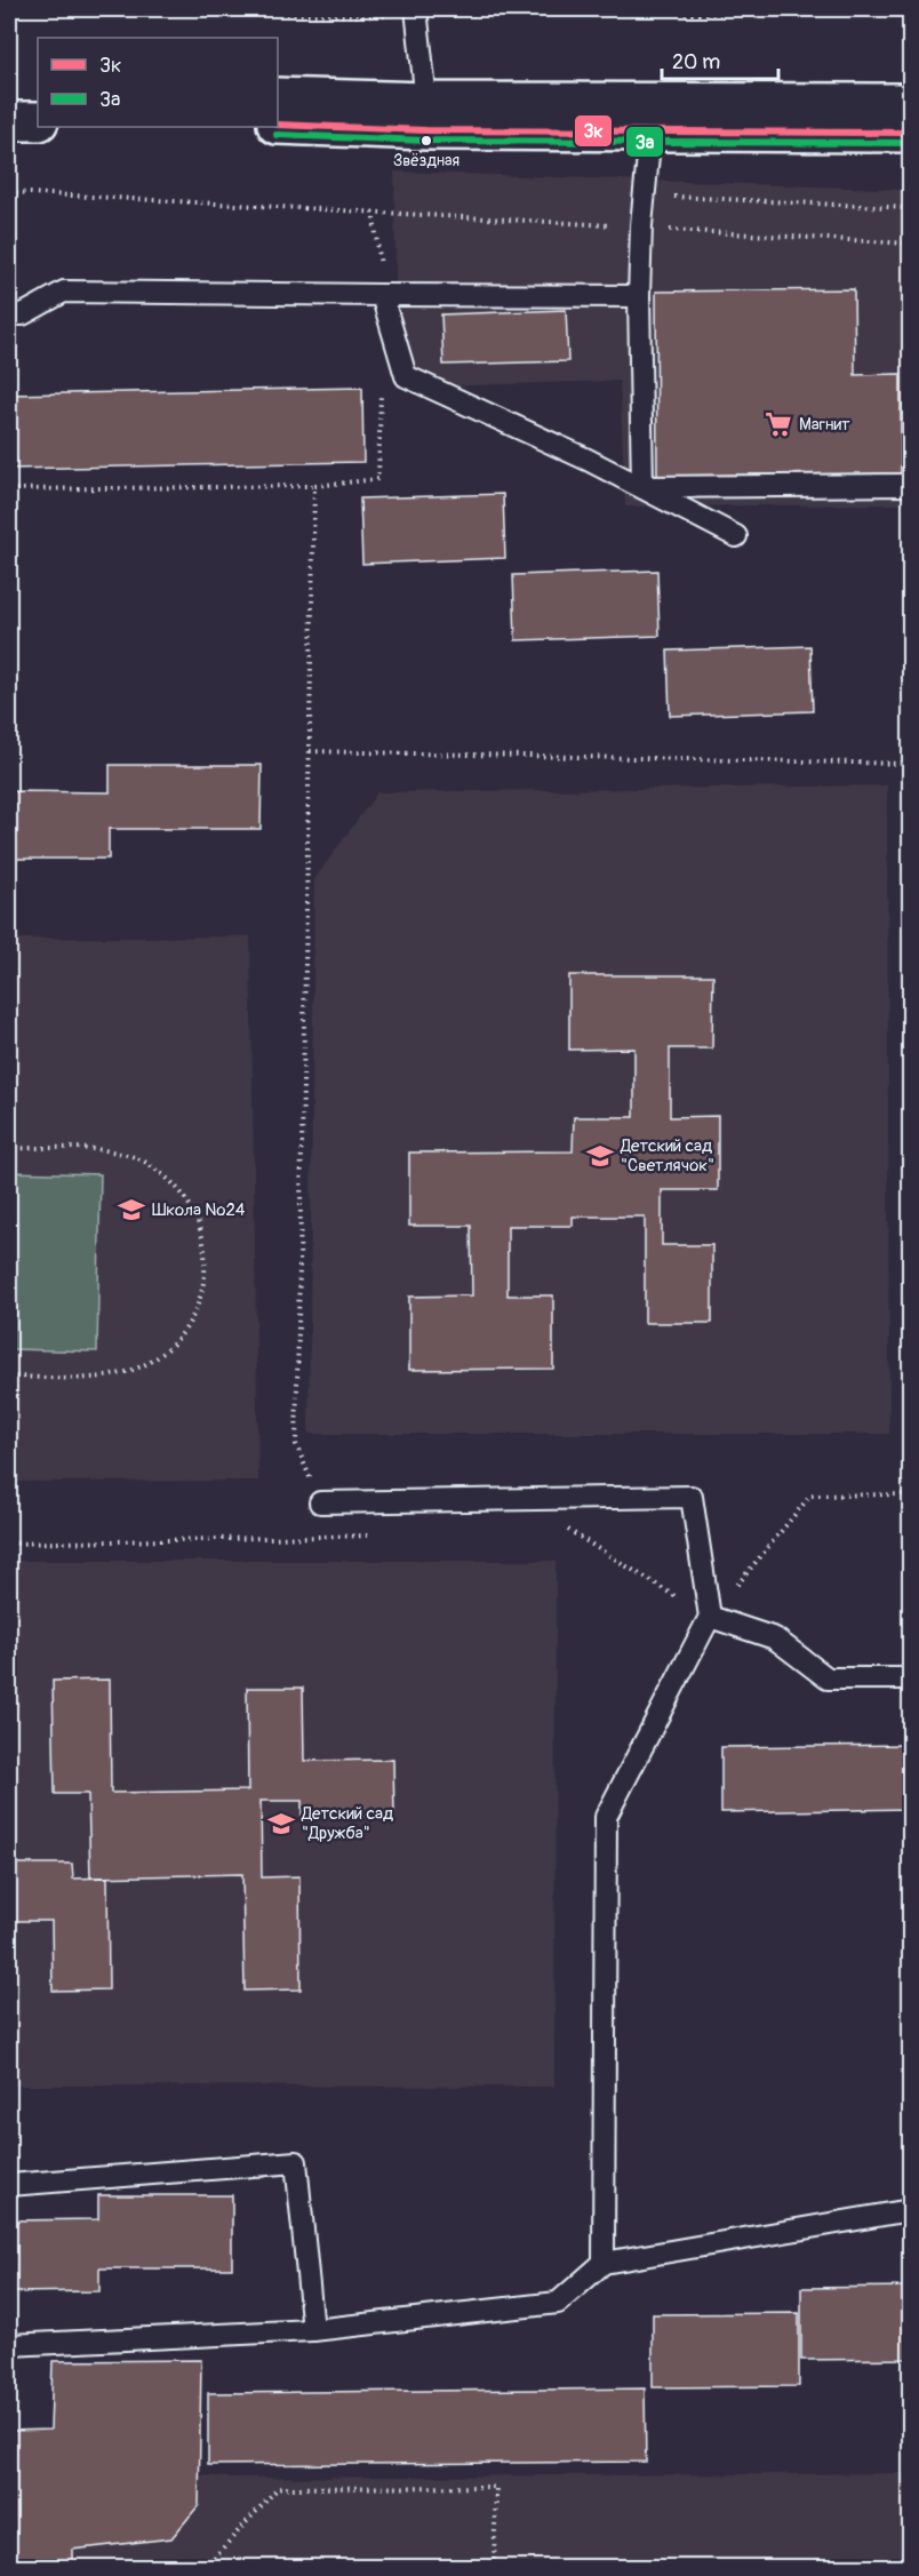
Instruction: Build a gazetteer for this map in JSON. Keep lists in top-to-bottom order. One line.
{"places":{"other":["Звёздная"],"supermarket":["Магнит"],"school or university":["Детский сад \"Светлячок\"","Школа №24","Детский сад \"Дружба\""]},"lines":["transit line 3к","transit line 3а"],"legend":["3к","3а"],"scale_bar":"20 m"}
